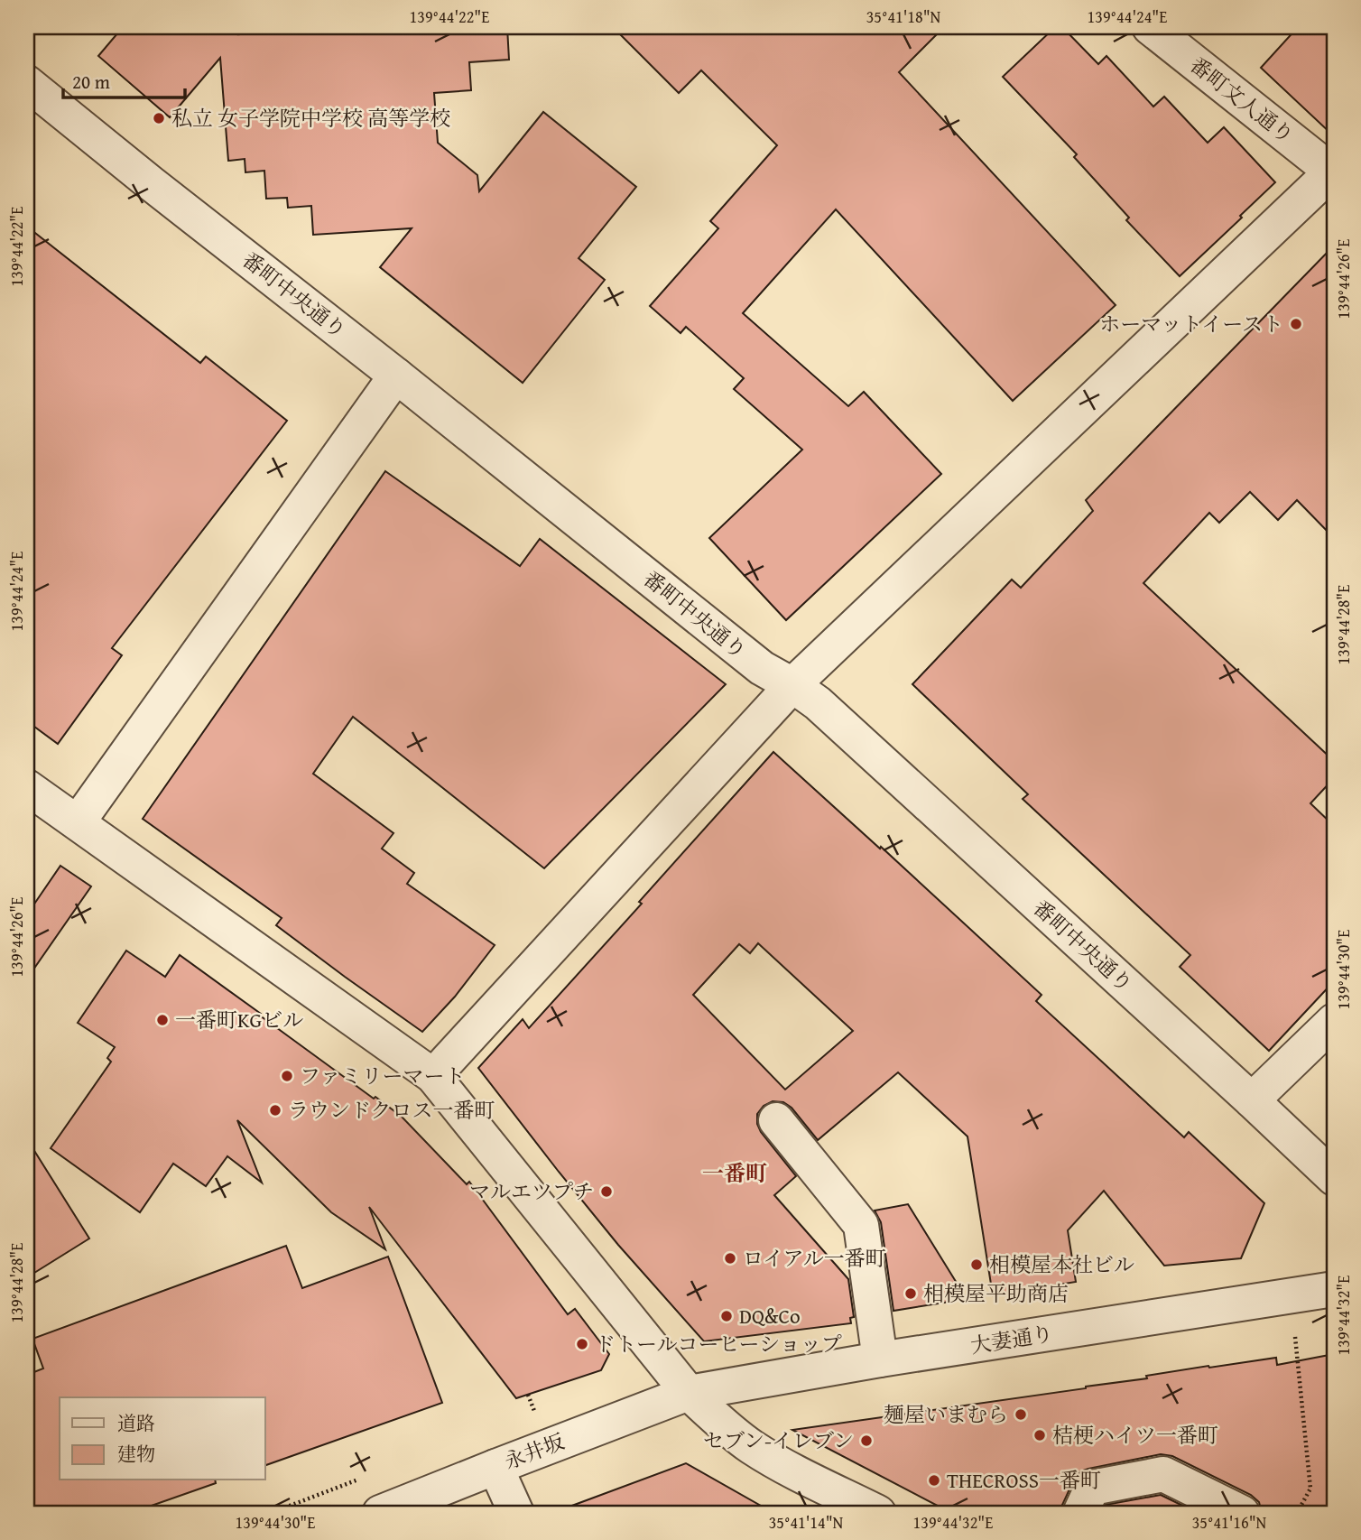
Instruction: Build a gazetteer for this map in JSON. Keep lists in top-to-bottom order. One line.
{"streets":{"street":["番町文人通り","番町中央通り","大妻通り","永井坂"]},"crossings":[["大妻通り","永井坂"]],"districts":["一番町"],"places":["私立 女子学院中学校 高等学校","ホーマットイースト","一番町KGビル","ファミリーマート","ラウンドクロス一番町","マルエツプチ","ロイアル一番町","相模屋本社ビル","相模屋平助商店","DQ&Co","ドトールコーヒーショップ","麺屋いまむら","桔梗ハイツ一番町","セブン-イレブン","THECROSS一番町"],"legend":["道路","建物"],"scale_bar":"20 m","coordinates":["139°44'22\"E","35°41'18\"N","139°44'24\"E","139°44'26\"E","139°44'28\"E","139°44'30\"E","139°44'32\"E","35°41'14\"N","35°41'16\"N"]}
